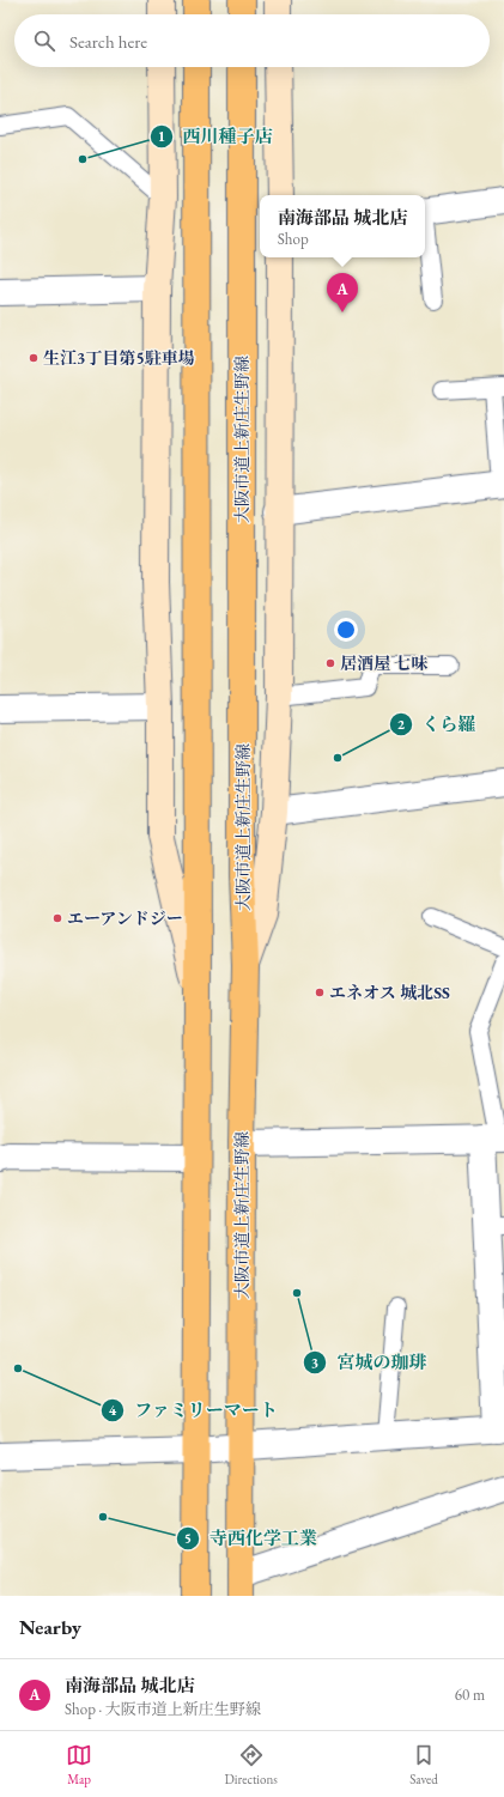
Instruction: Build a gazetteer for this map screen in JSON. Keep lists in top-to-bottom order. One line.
{"streets":{"main road":["大阪市道上新庄生野線"]},"places":["西川種子店","生江3丁目第5駐車場","居酒屋 七味","くら羅","エーアンドジー","エネオス 城北SS","宮城の珈琲","ファミリーマート","寺西化学工業"],"page":{"search":"Search here","popup":["南海部品 城北店","Shop"],"pins":"A","heading":"Nearby","list":[{"mark":"A","name":"南海部品 城北店","note":"Shop · 大阪市道上新庄生野線","value":"60 m"}],"nav":["Map","Directions","Saved"]}}
